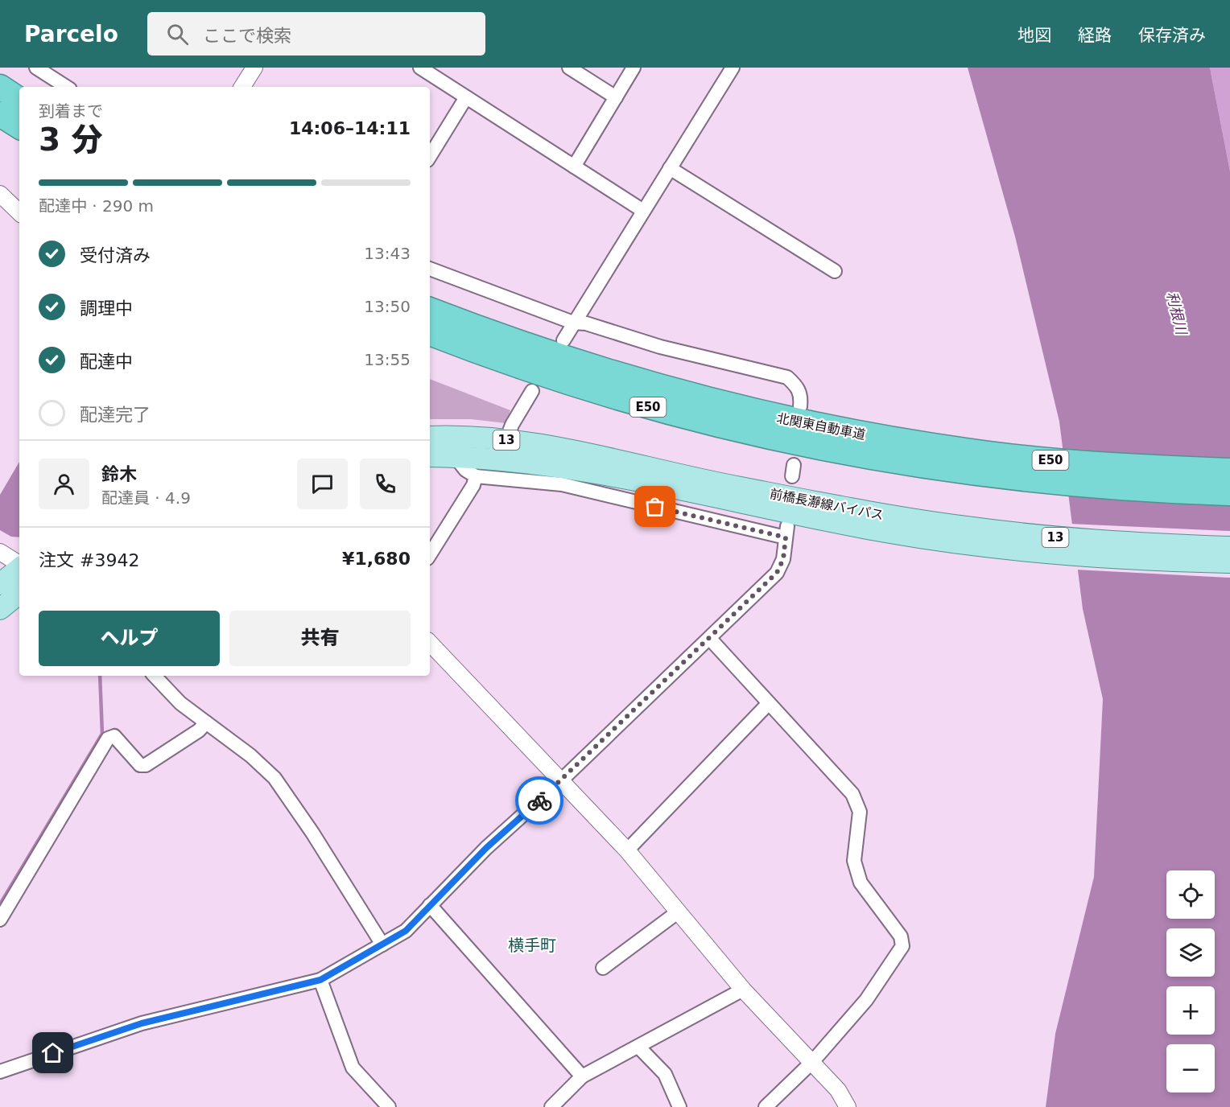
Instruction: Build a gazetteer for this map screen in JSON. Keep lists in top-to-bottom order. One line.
{"streets":{"highway":["E50","北関東自動車道"],"main road":["13","前橋長瀞線バイパス"]},"districts":["横手町"],"water":["利根川"],"page":{"header":"Parcelo","search":"ここで検索","nav":["地図","経路","保存済み"],"heading":["3 分","到着まで","14:06–14:11"],"panel":["鈴木","配達員 · 4.9","注文 #3942","¥1,680"],"bar":"配達中 · 290 m","list":[["受付済み","13:43"],["調理中","13:50"],["配達中","13:55"],"配達完了"],"buttons":["ヘルプ","共有"],"map_buttons":["+","−"]}}
